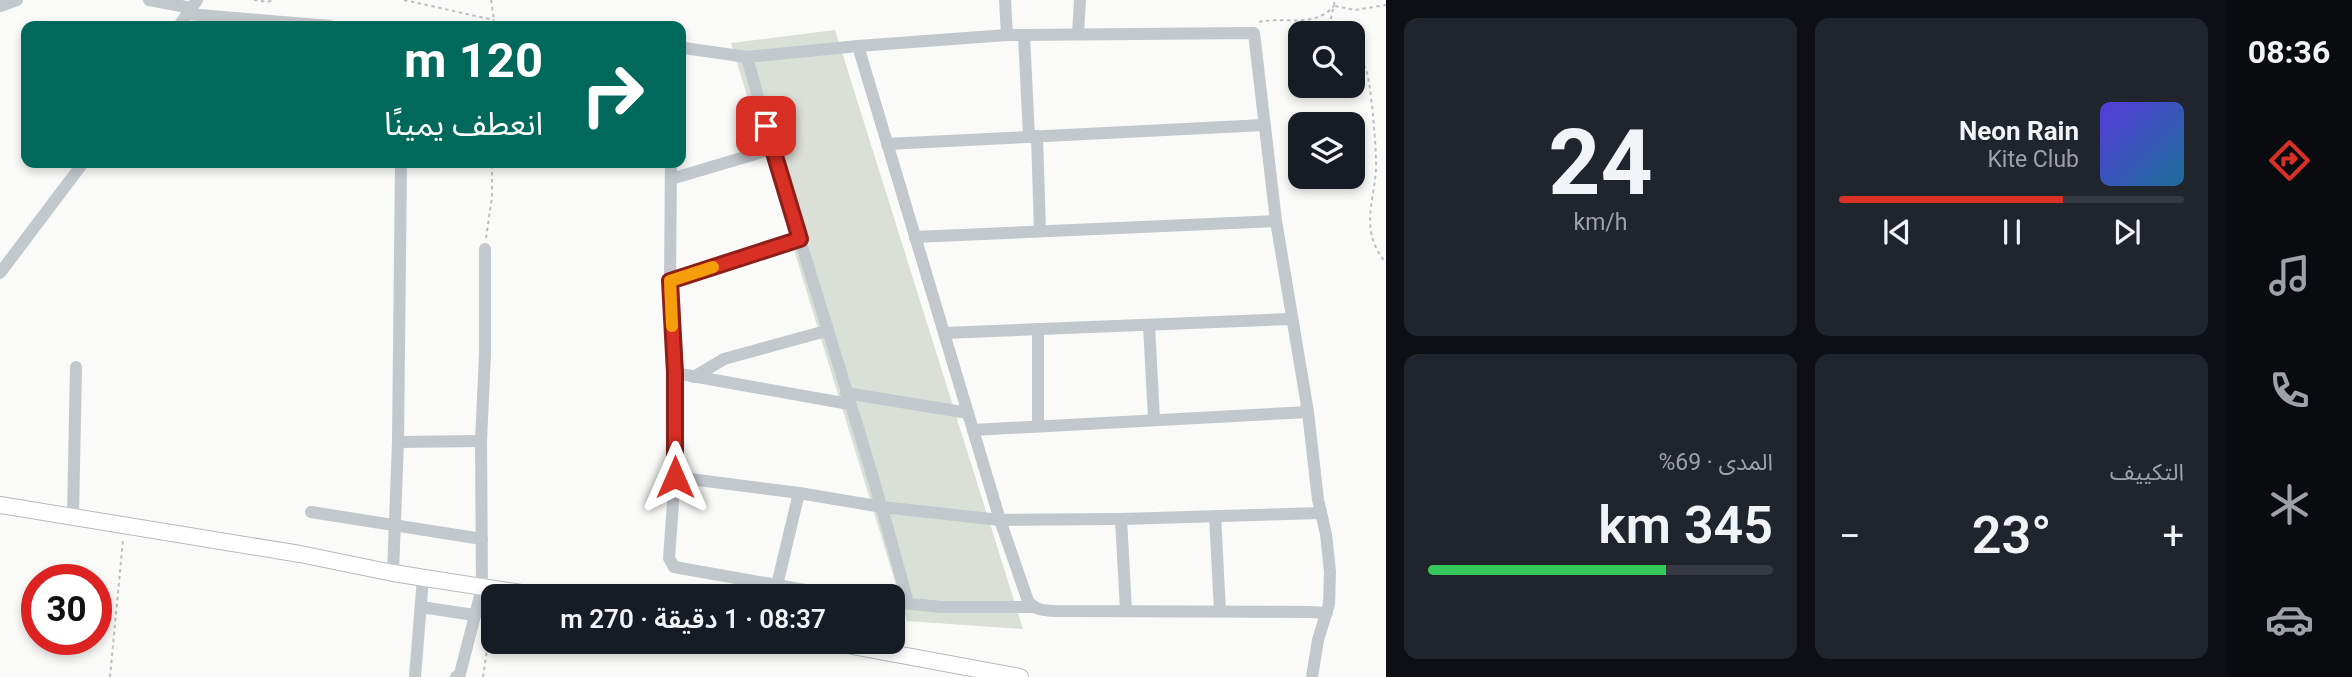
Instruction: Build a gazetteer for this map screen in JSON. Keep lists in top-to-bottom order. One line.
{"page":{"tabs":"08:36","tile":[["24","km/h"],"التكييف",["المدى · 69%","345 km"]],"turn":["120 m","انعطف يمينًا"],"song":["Neon Rain","Kite Club"],"heat":["−","23°","+"],"limit":"30","trip":"08:37 · 1 دقيقة · 270 m"}}
